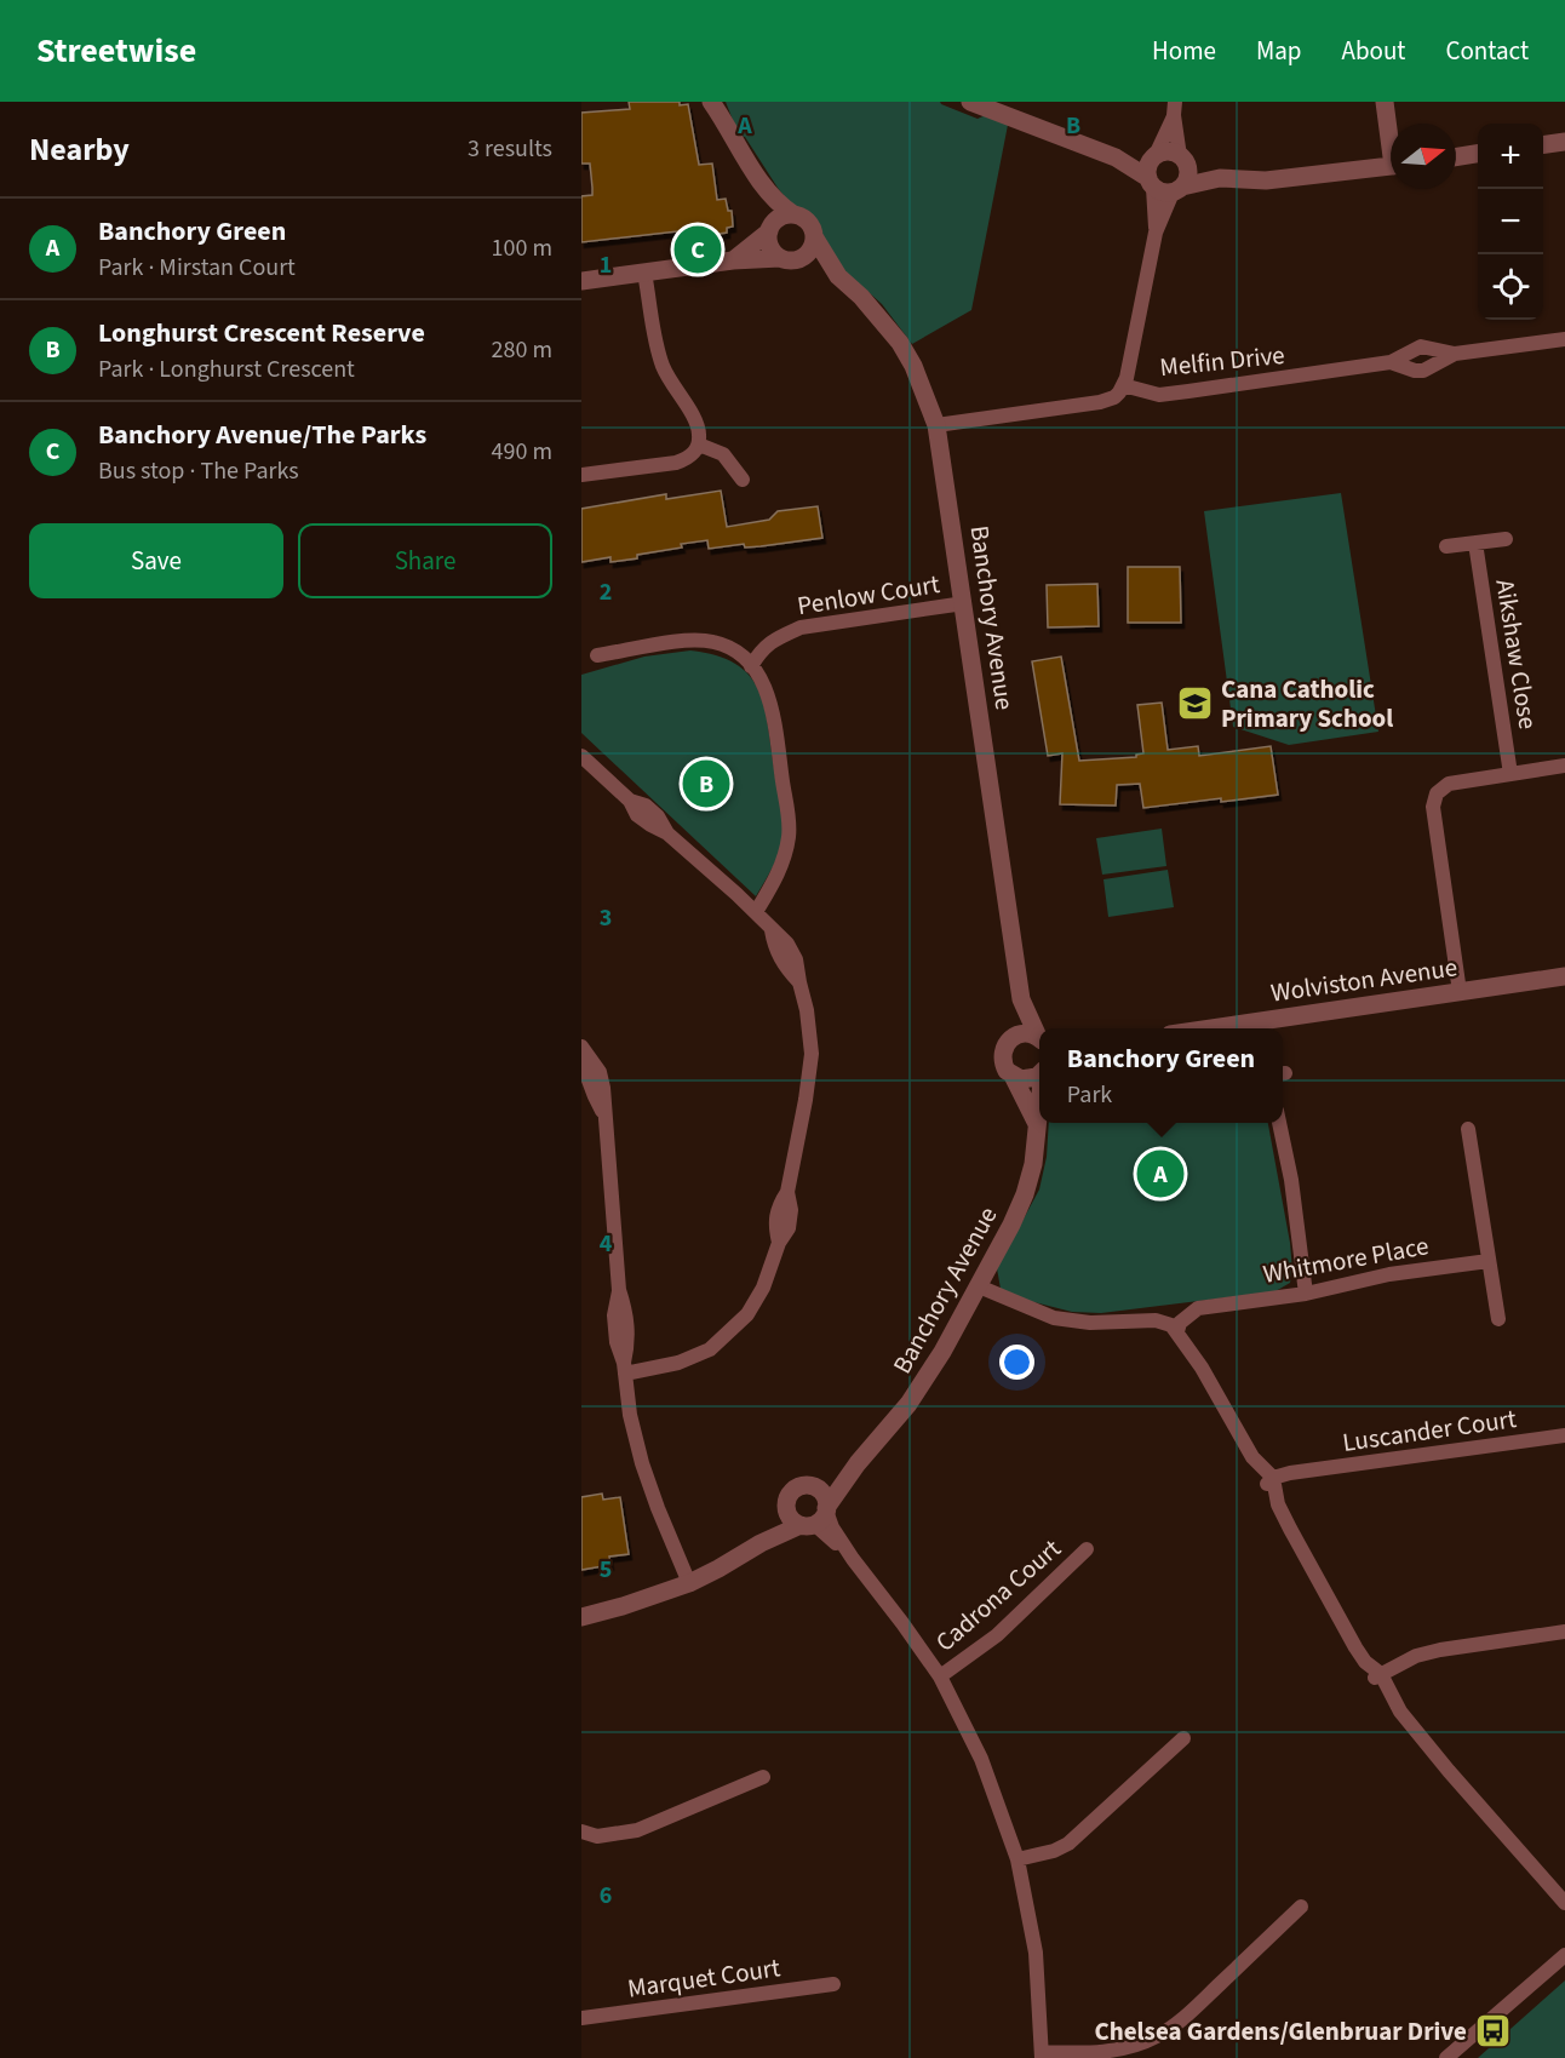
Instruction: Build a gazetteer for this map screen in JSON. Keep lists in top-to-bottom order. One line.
{"streets":{"street":["Melfin Drive","Penlow Court","Banchory Avenue","Aikshaw Close","Wolviston Avenue","Whitmore Place","Luscander Court","Cadrona Court","Marquet Court"]},"crossings":[["Penlow Court","Banchory Avenue"]],"places":{"school or university":["Cana Catholic Primary School"],"bus stop":["Chelsea Gardens/Glenbruar Drive"]},"north":"right","page":{"header":"Streetwise","nav":["Home","Map","About","Contact"],"heading":["Nearby","3 results"],"map_buttons":["+","−"],"list":[{"mark":"A","name":"Banchory Green","note":"Park · Mirstan Court","value":"100 m"},{"mark":"B","name":"Longhurst Crescent Reserve","note":"Park · Longhurst Crescent","value":"280 m"},{"mark":"C","name":"Banchory Avenue/The Parks","note":"Bus stop · The Parks","value":"490 m"}],"pins":["C","B","A"],"buttons":["Save","Share"],"popup":["Banchory Green","Park"]},"grid":{"columns":["A","B"],"rows":["1","2","3","4","5","6"]}}
